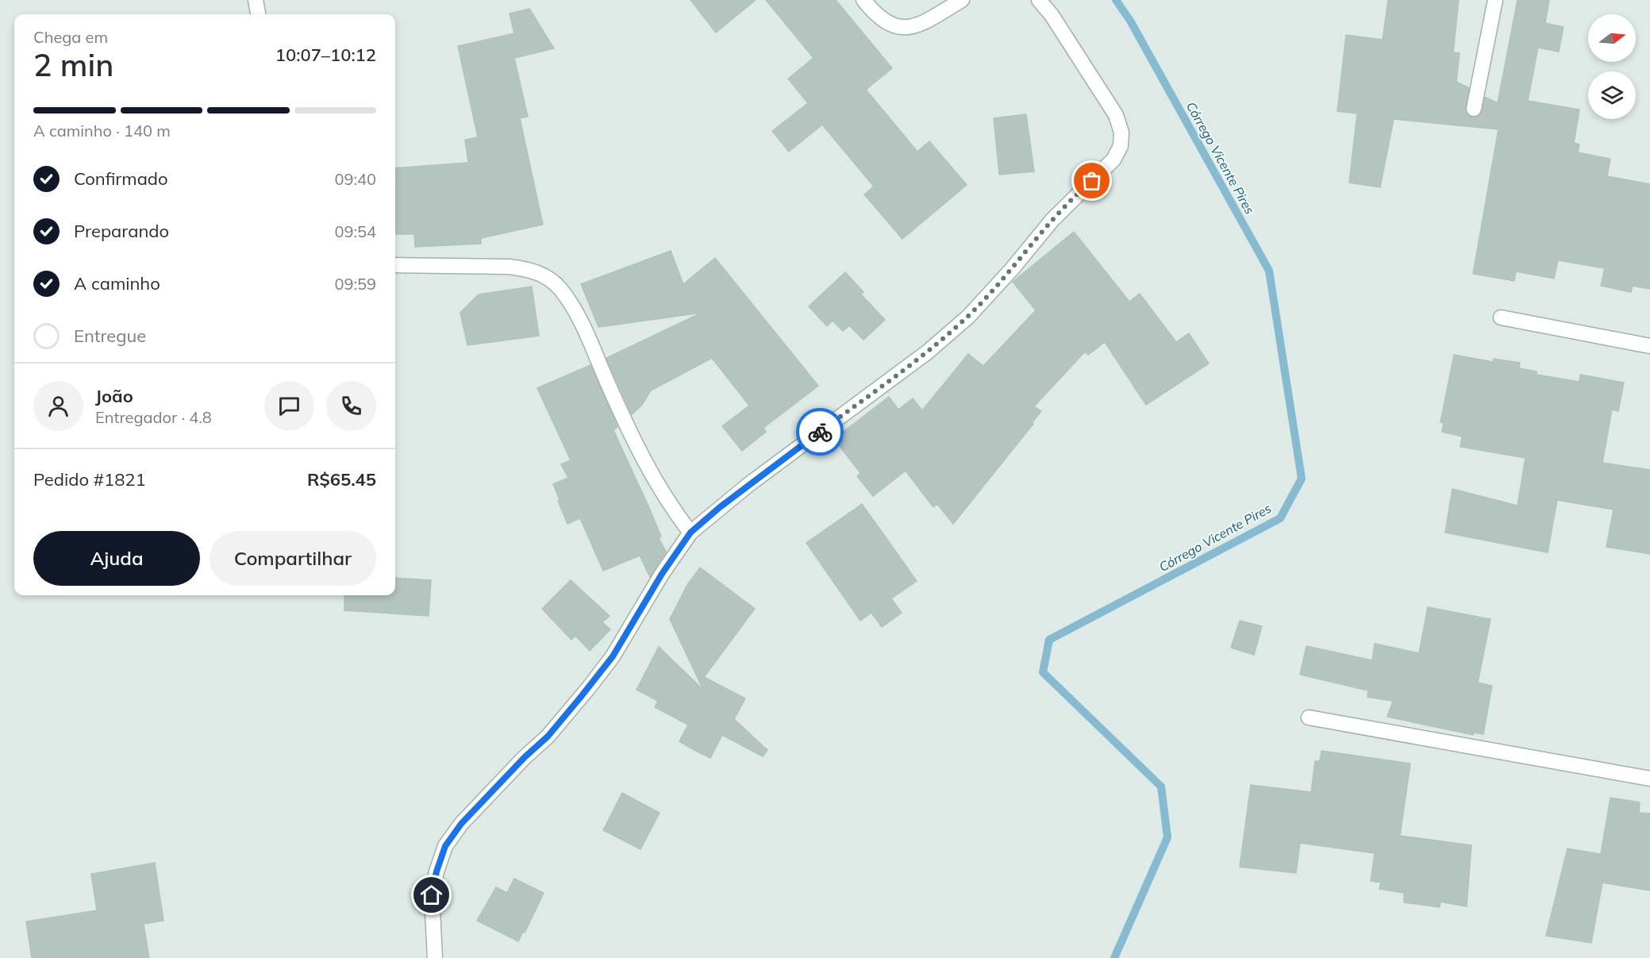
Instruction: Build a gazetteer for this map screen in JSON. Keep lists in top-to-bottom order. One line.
{"water":["Córrego Vicente Pires"],"north":"right","page":{"heading":["2 min","Chega em","10:07–10:12"],"panel":["João","Entregador · 4.8","Pedido #1821","R$65.45"],"bar":"A caminho · 140 m","list":[["Confirmado","09:40"],["Preparando","09:54"],["A caminho","09:59"],"Entregue"],"buttons":["Ajuda","Compartilhar"]}}
